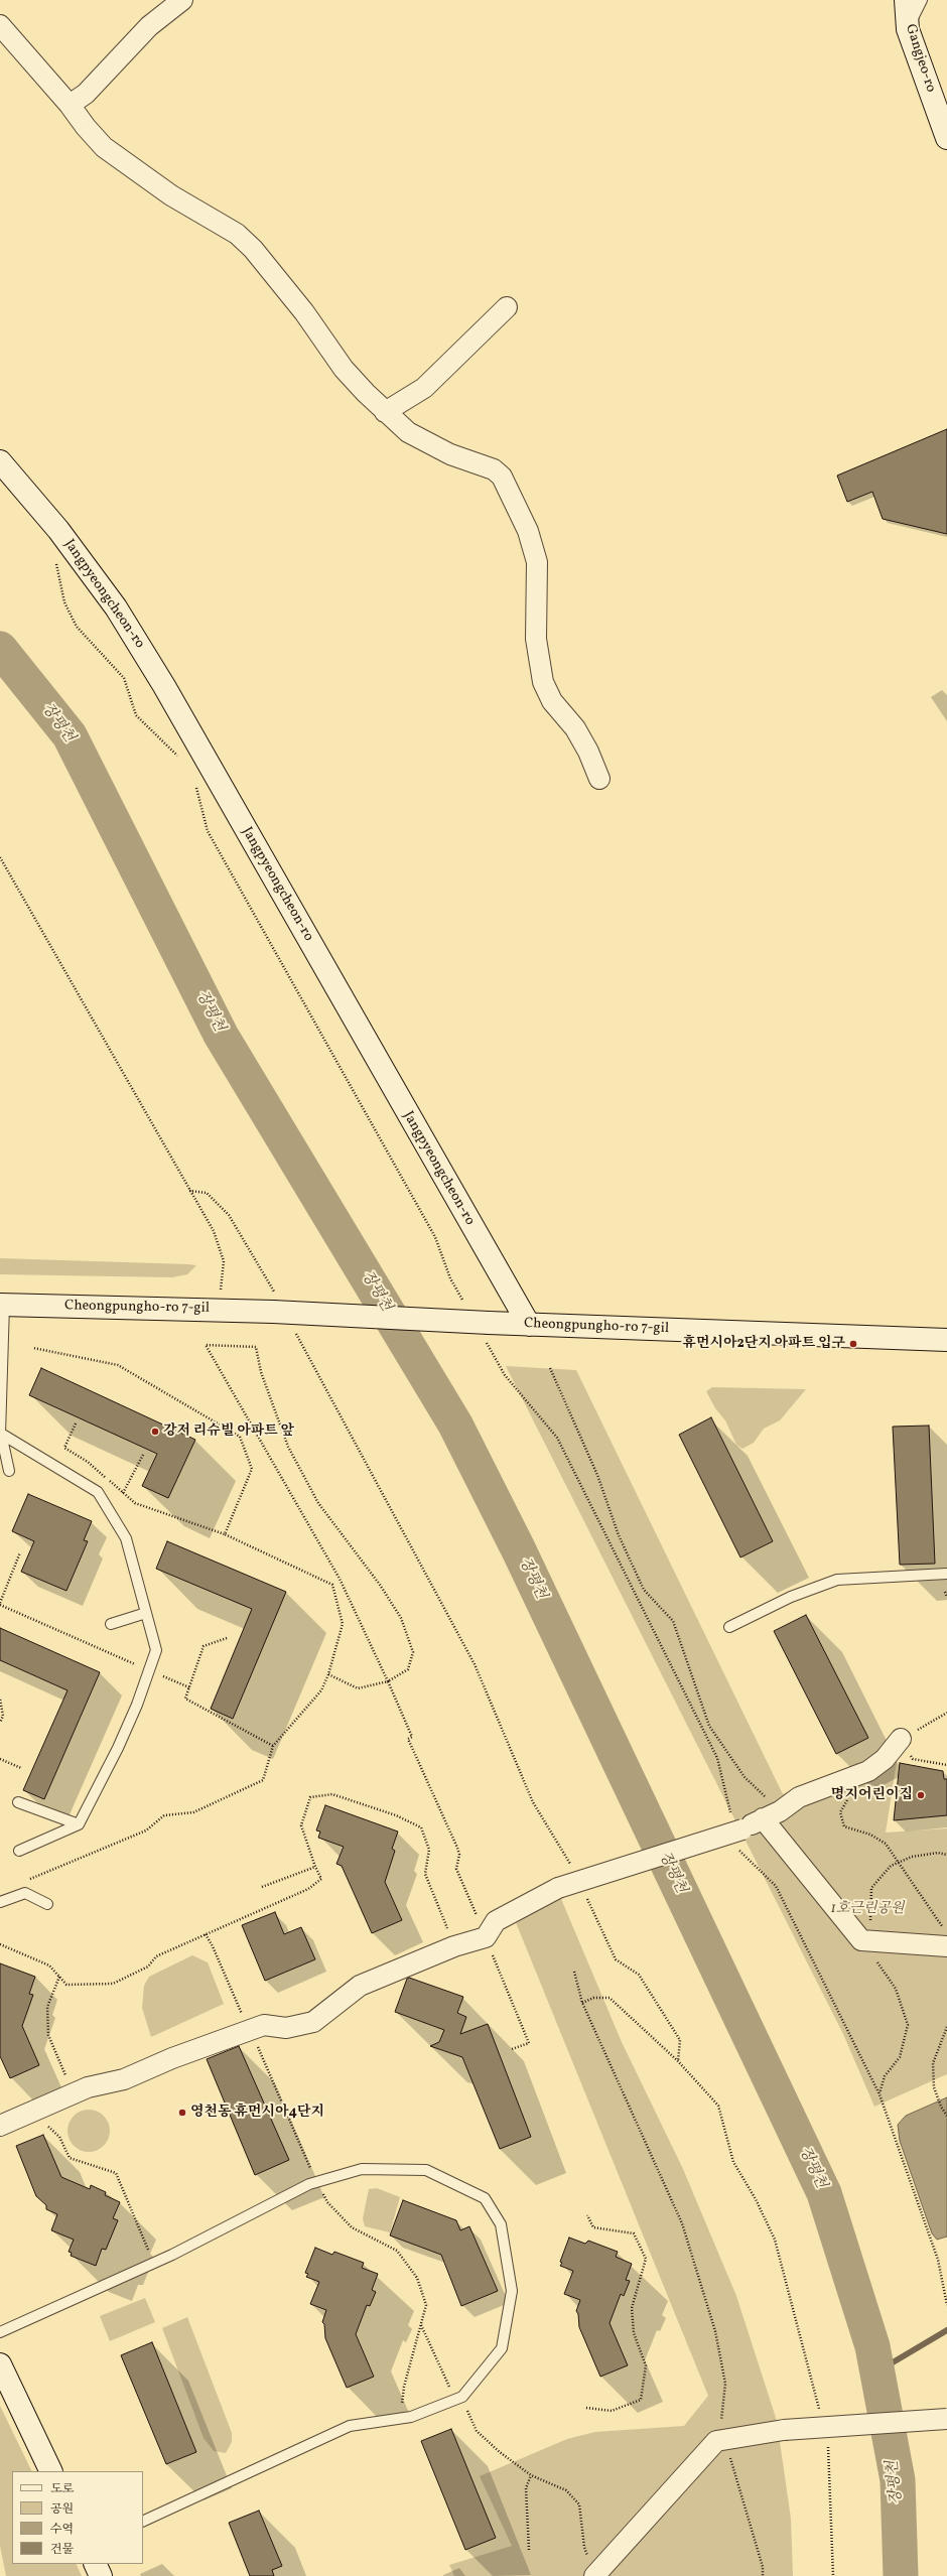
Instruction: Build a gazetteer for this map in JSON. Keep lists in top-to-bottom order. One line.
{"streets":{"street":["Gangjeo-ro","Jangpyeongcheon-ro","Cheongpungho-ro 7-gil"]},"crossings":[["Jangpyeongcheon-ro","Cheongpungho-ro 7-gil"]],"water":["장평천"],"parks":["1호근린공원"],"places":["휴먼시아2단지 아파트 입구","강저 리슈빌 아파트 앞","명지어린이집","영천동 휴먼시아4단지"],"legend":["도로","공원","수역","건물"]}
